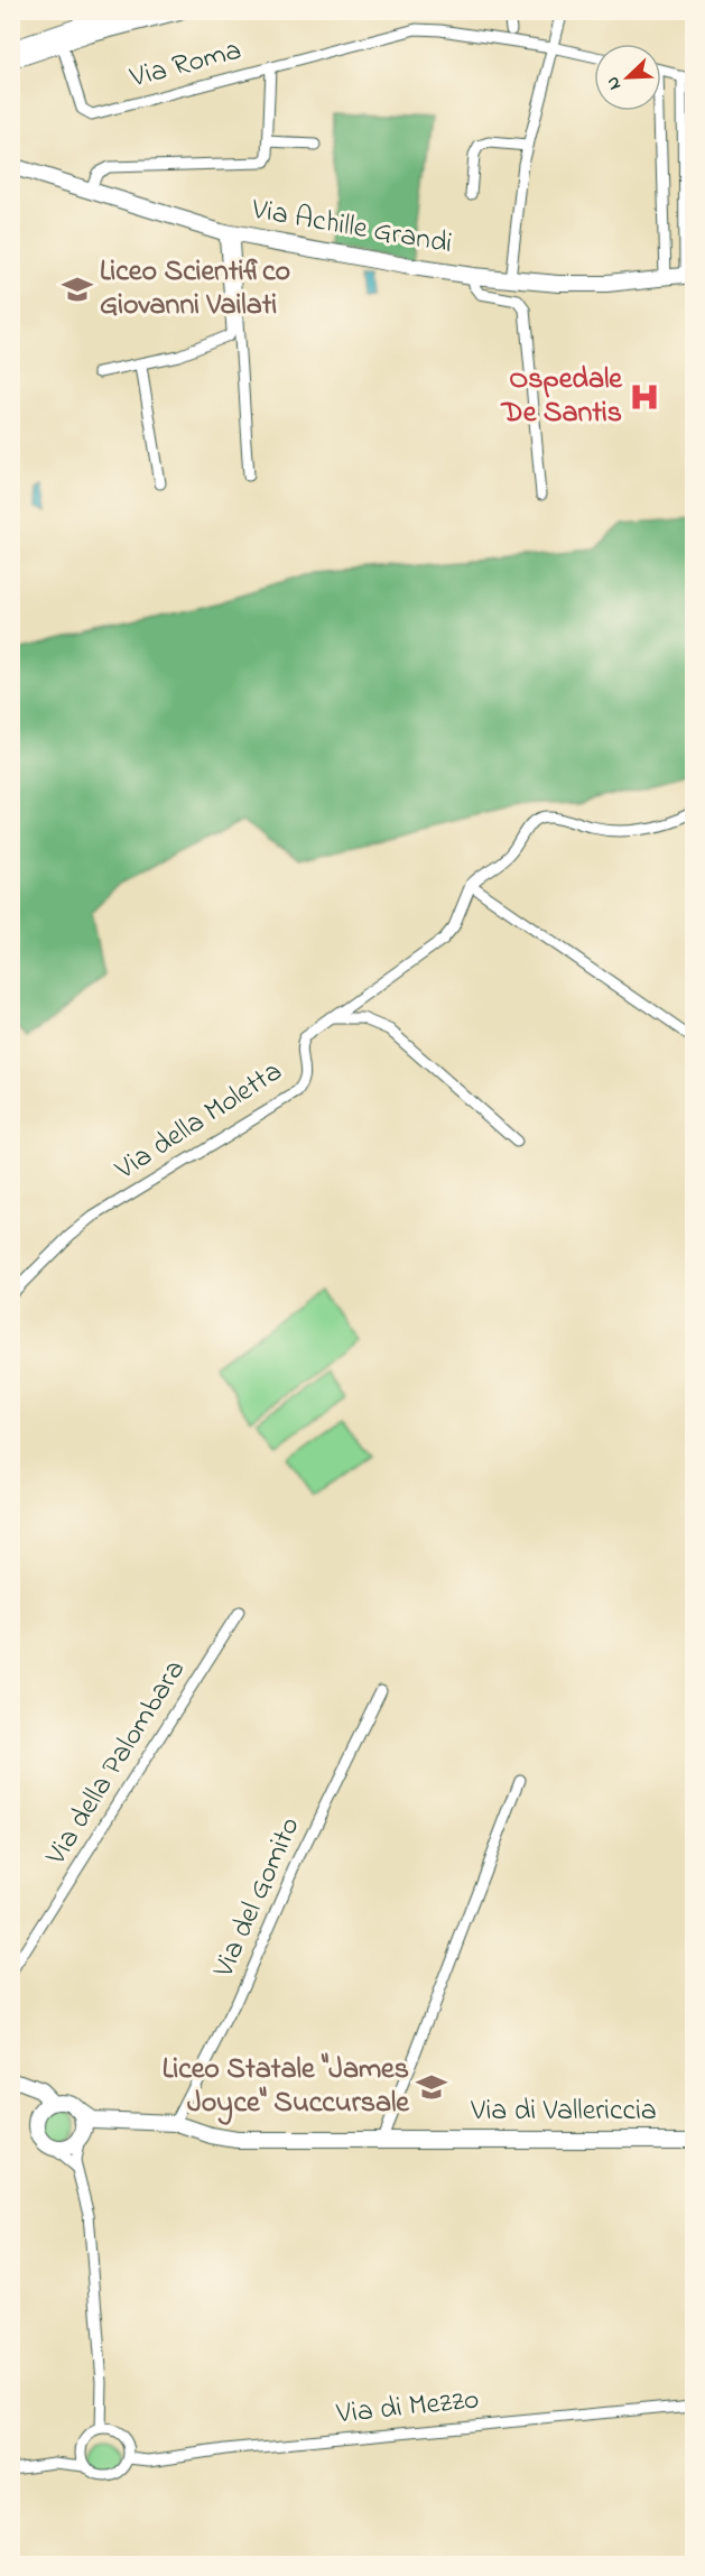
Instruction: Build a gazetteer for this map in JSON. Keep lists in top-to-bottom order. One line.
{"streets":{"street":["Via Roma","Via Achille Grandi","Via della Moletta","Via della Palombara","Via del Gomito","Via di Vallericcia","Via di Mezzo"]},"crossings":[["Via del Gomito","Via di Vallericcia"]],"places":{"school or university":["Liceo Scientifico Giovanni Vailati","Liceo Statale \"James Joyce\" Succursale"],"hospital":["Ospedale De Santis"]},"north":"bottom left"}
